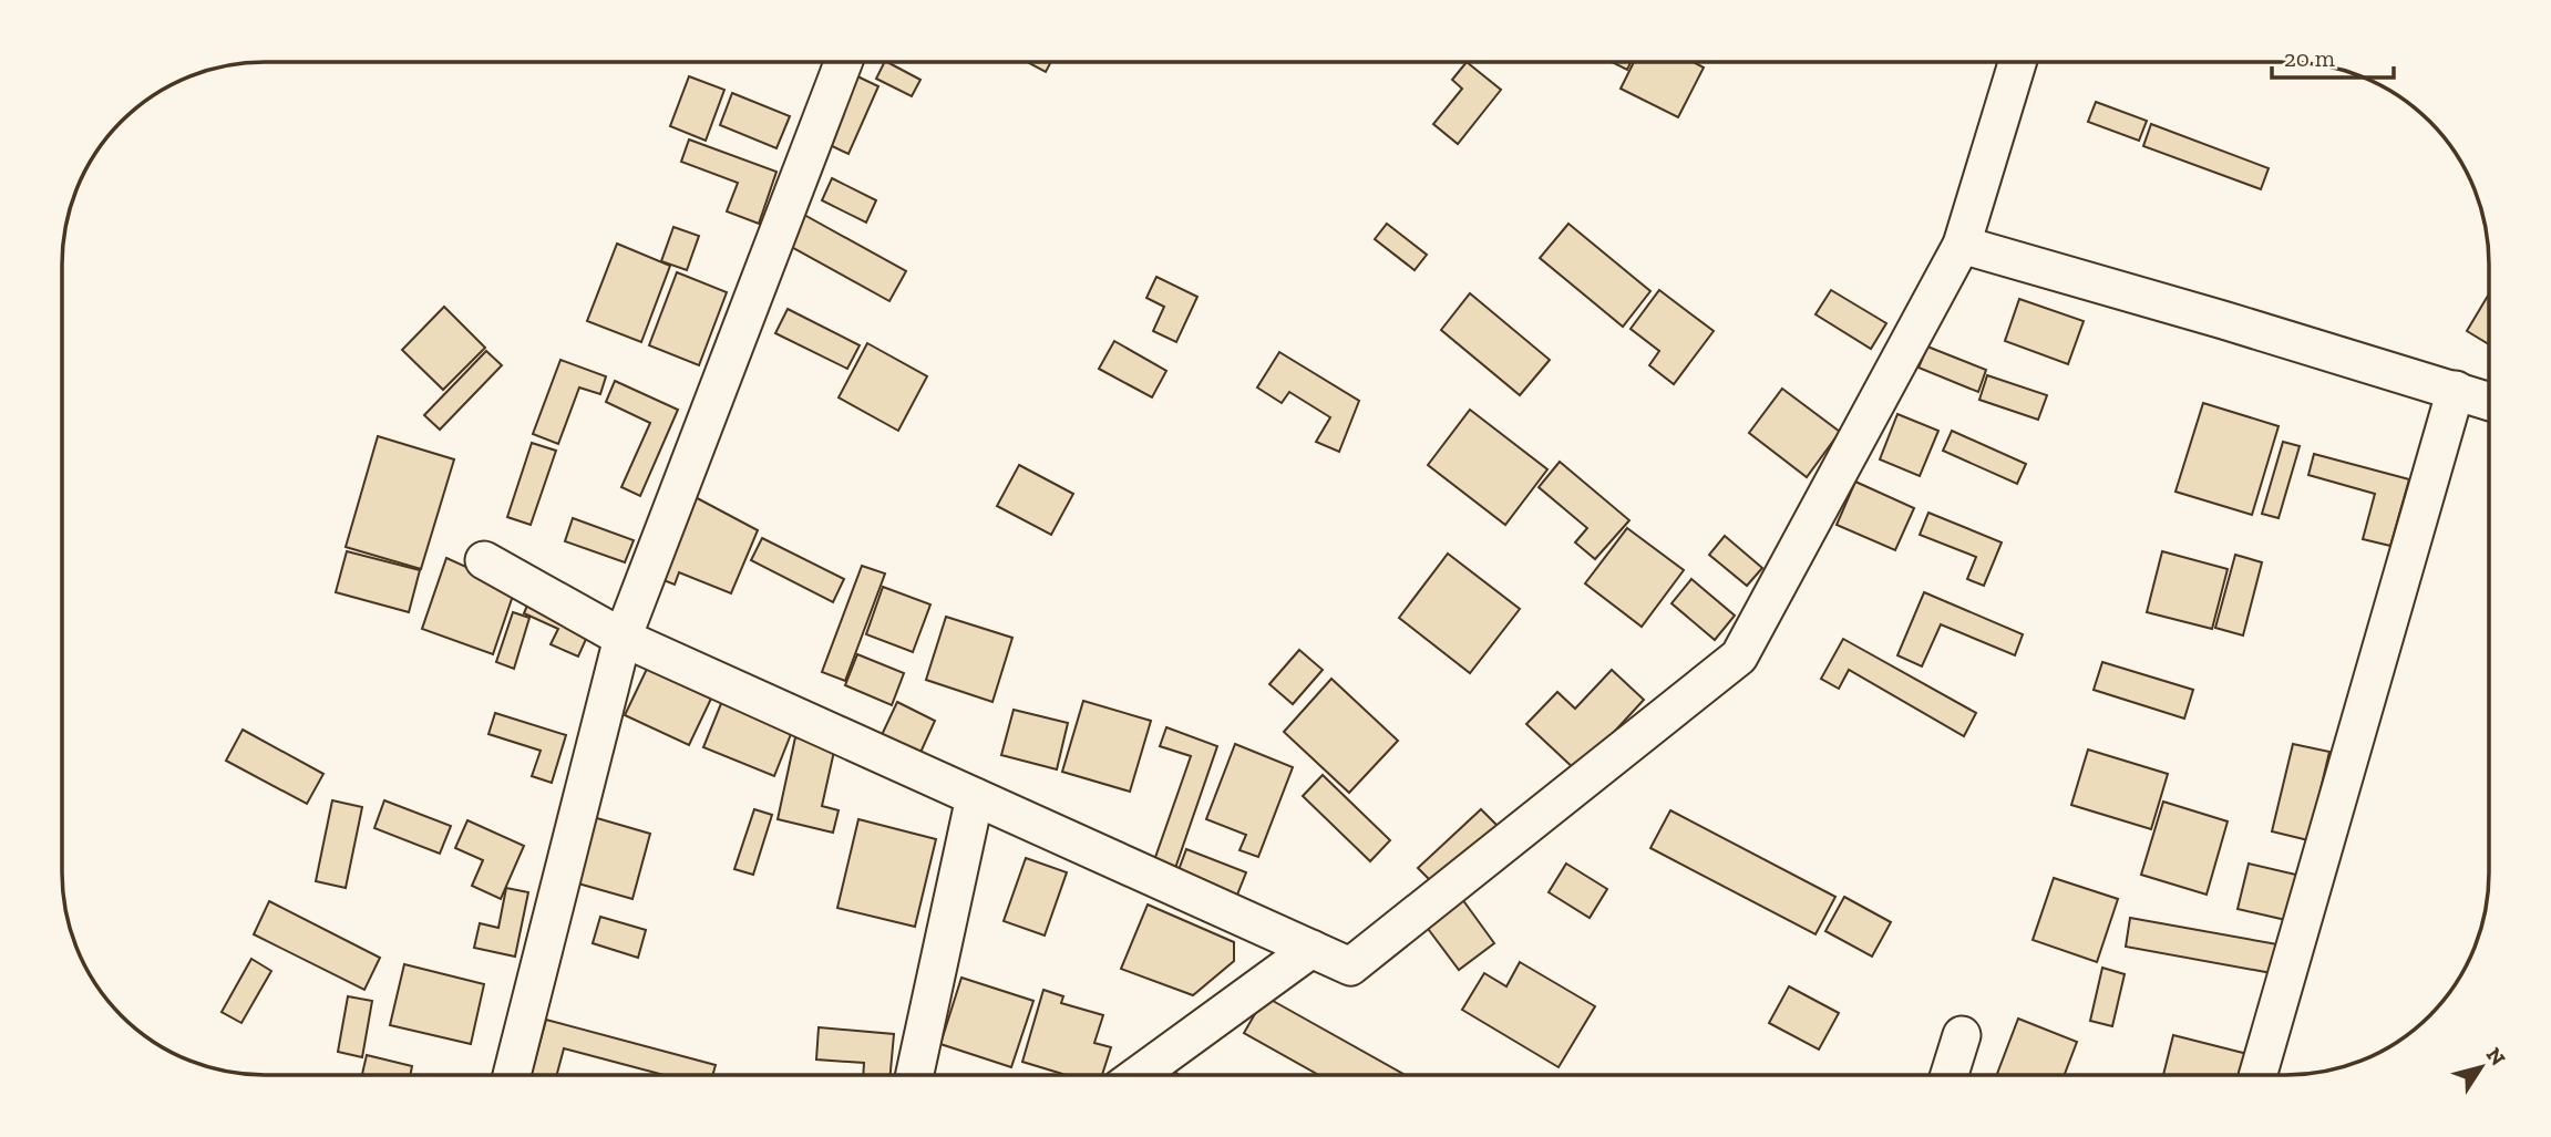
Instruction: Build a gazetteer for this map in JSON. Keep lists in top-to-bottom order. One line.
{"scale_bar":"20 m","north":"top right"}
